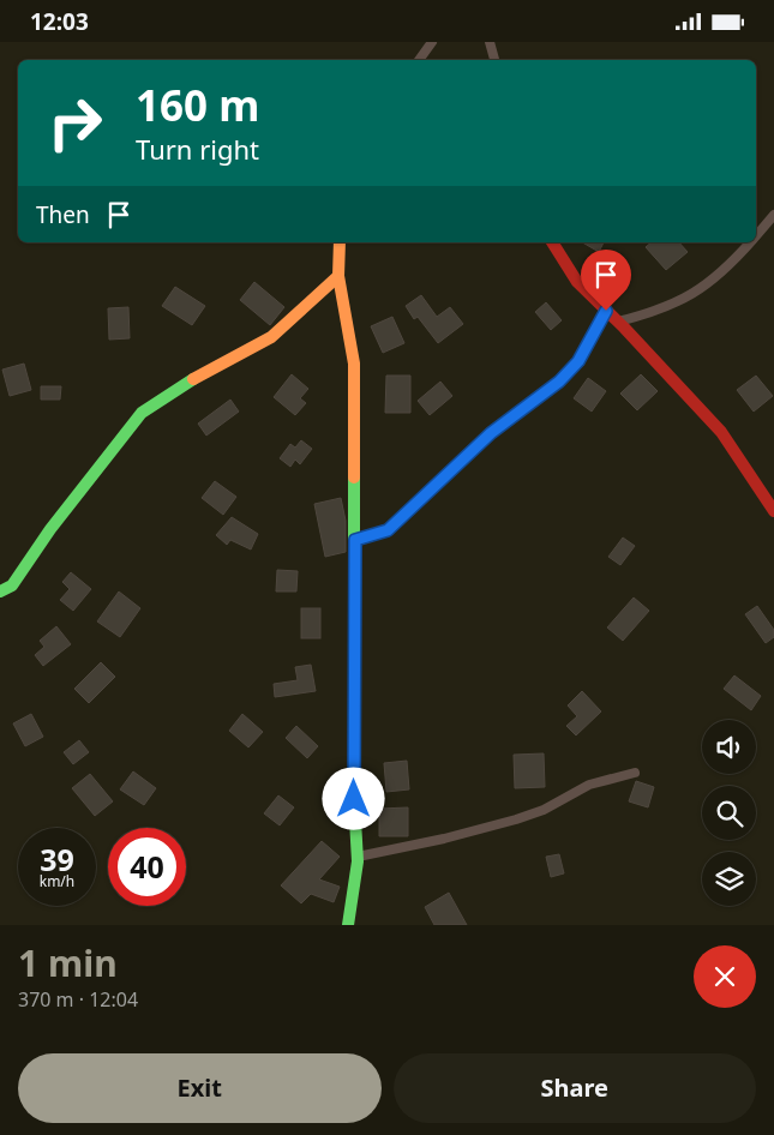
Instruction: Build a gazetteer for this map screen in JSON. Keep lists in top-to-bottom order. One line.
{"page":{"status":"12:03","turn":["160 m","Turn right"],"then":"Then","speed":"39 km/h","limit":"40","heading":["1 min","370 m · 12:04"],"buttons":["Exit","Share"]}}
